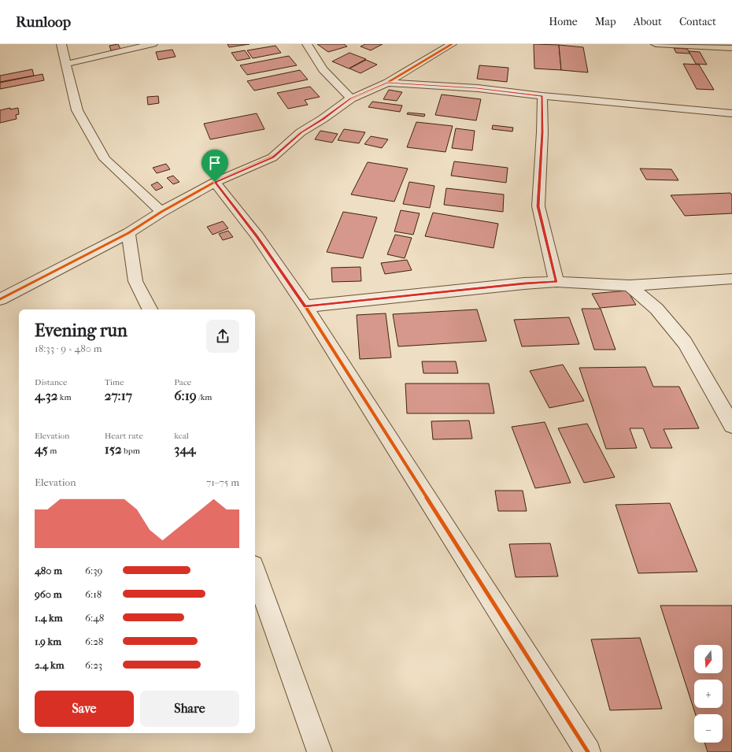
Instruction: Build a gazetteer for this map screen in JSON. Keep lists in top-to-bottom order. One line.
{"north":"bottom","page":{"header":"Runloop","nav":["Home","Map","About","Contact"],"heading":["Evening run","18:33 · 9 × 480 m"],"stats":[["Distance","4.32 km"],["Time","27:17"],["Pace","6:19 /km"],["Elevation","45 m"],["Heart rate","152 bpm"],["kcal","344"]],"chart":["Elevation","71–75 m"],"list":[{"name":"480 m","note":"6:39"},{"name":"960 m","note":"6:18"},{"name":"1.4 km","note":"6:48"},{"name":"1.9 km","note":"6:28"},{"name":"2.4 km","note":"6:23"}],"map_buttons":["+","−"],"buttons":["Save","Share"]}}
